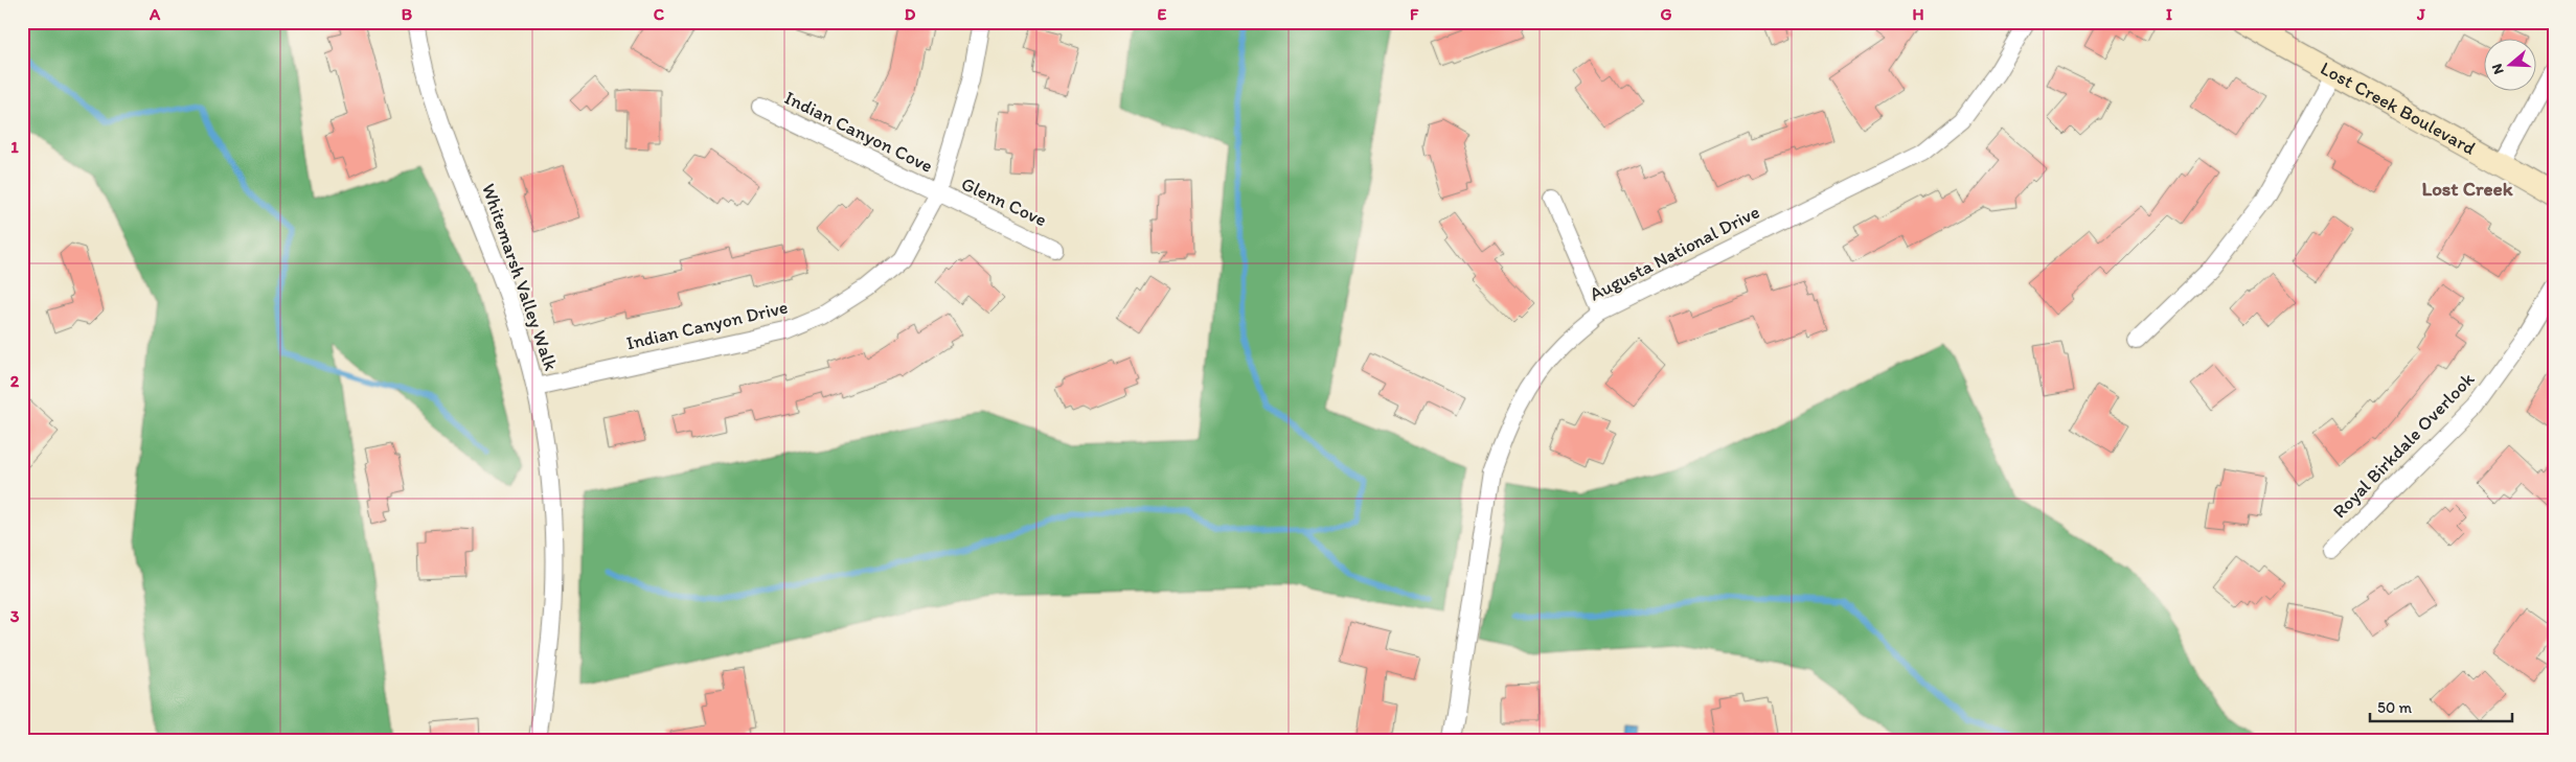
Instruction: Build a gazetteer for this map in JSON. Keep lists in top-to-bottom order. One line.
{"streets":{"street":["Lost Creek Boulevard","Indian Canyon Cove","Glenn Cove","Augusta National Drive","Whitemarsh Valley Walk","Indian Canyon Drive","Royal Birkdale Overlook"]},"crossings":[["Indian Canyon Cove","Glenn Cove"],["Indian Canyon Cove","Indian Canyon Drive"],["Glenn Cove","Indian Canyon Drive"],["Whitemarsh Valley Walk","Indian Canyon Drive"]],"districts":["Lost Creek"],"scale_bar":"50 m","north":"left","grid":{"columns":["A","B","C","D","E","F","G","H","I","J"],"rows":["1","2","3"]}}
